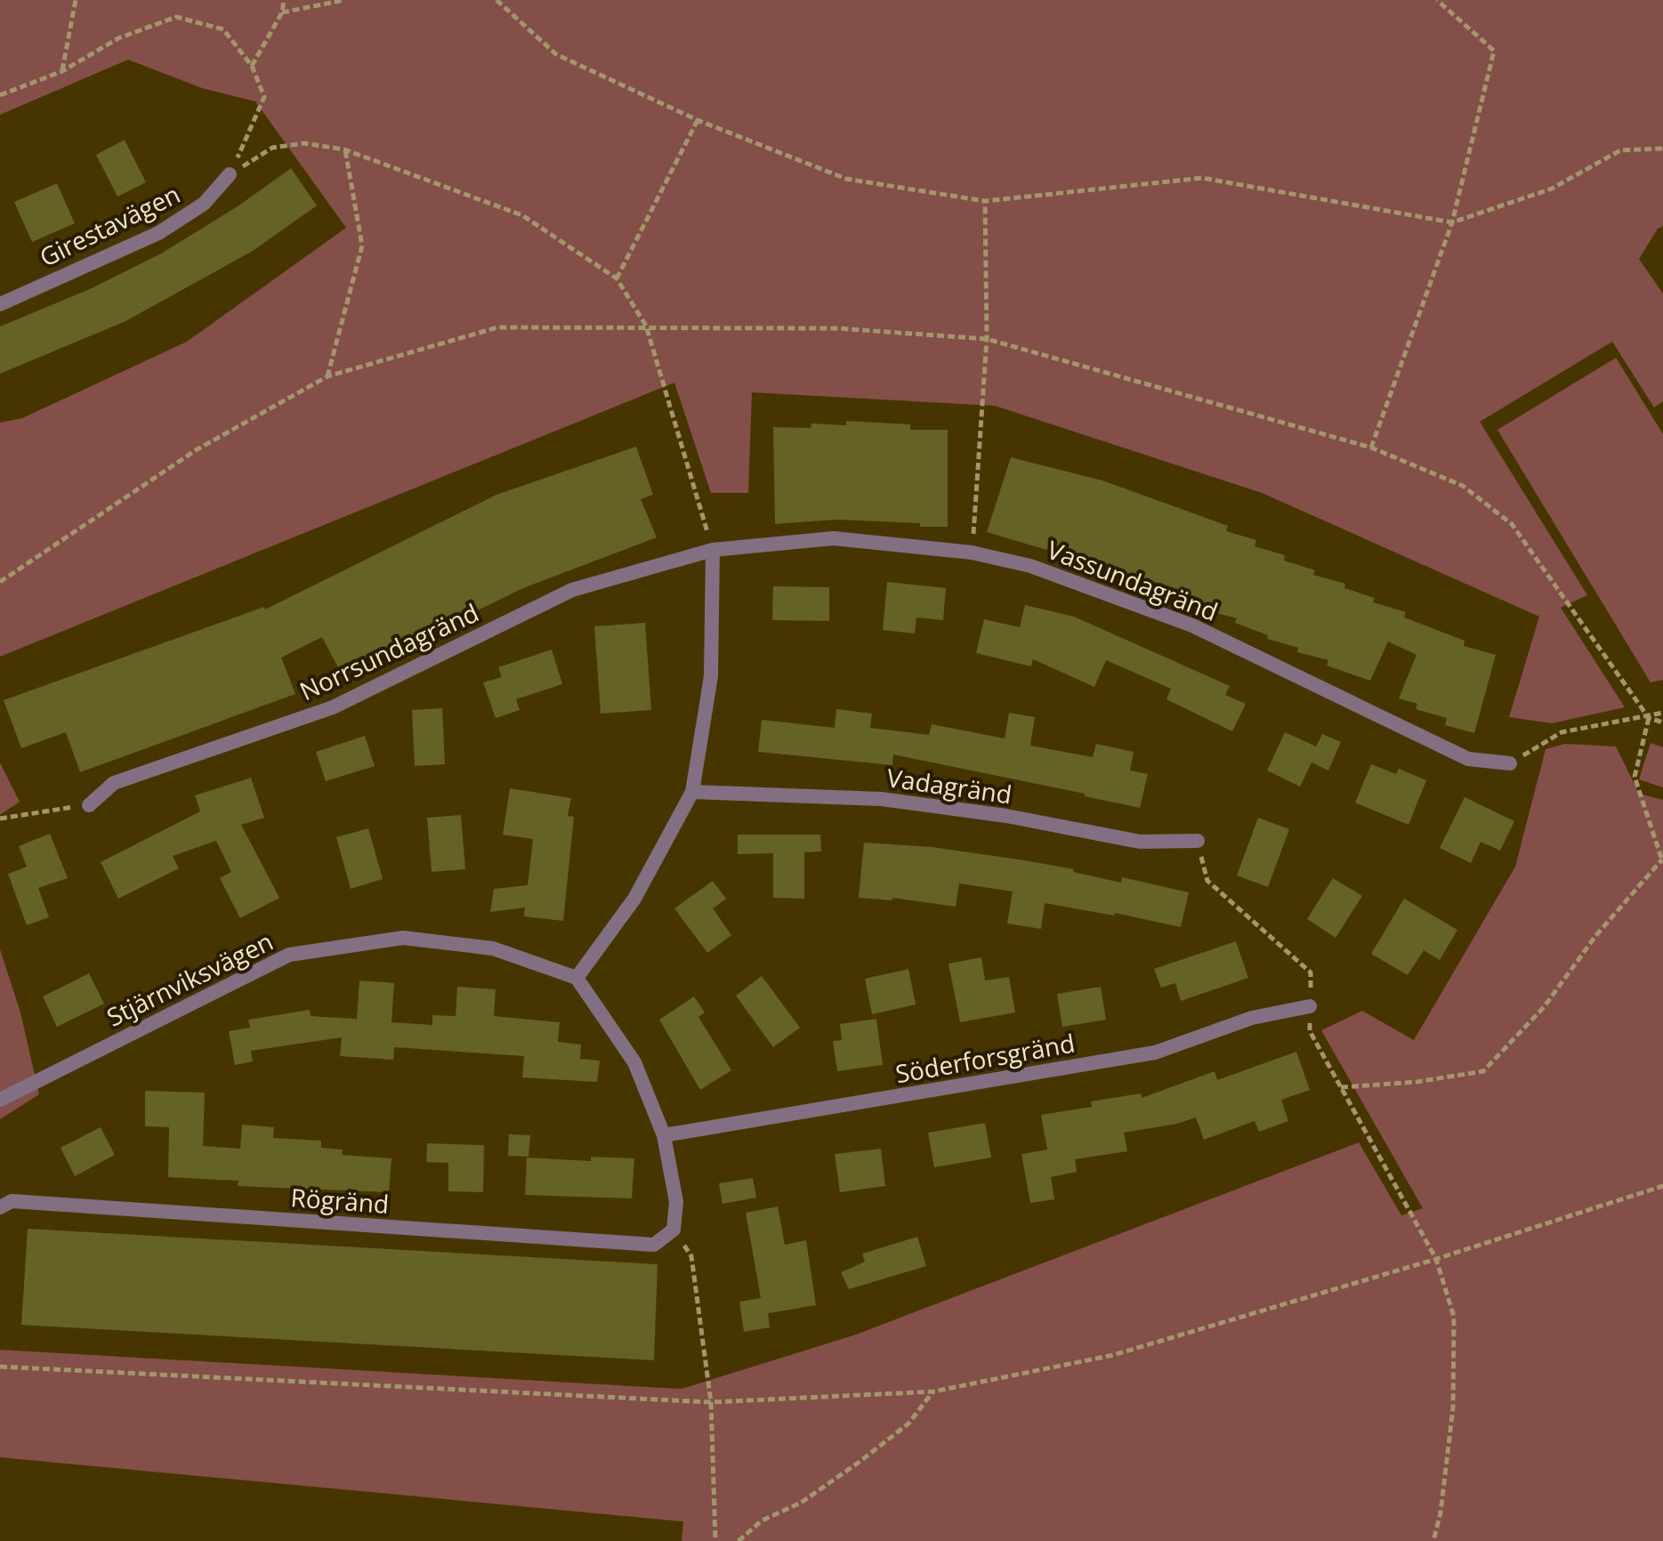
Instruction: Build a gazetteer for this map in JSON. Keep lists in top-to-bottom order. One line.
{"streets":{"street":["Girestavägen","Vassundagränd","Norrsundagränd","Vadagränd","Stjärnviksvägen","Söderforsgränd","Rögränd"]},"crossings":[["Vassundagränd","Norrsundagränd"]]}
